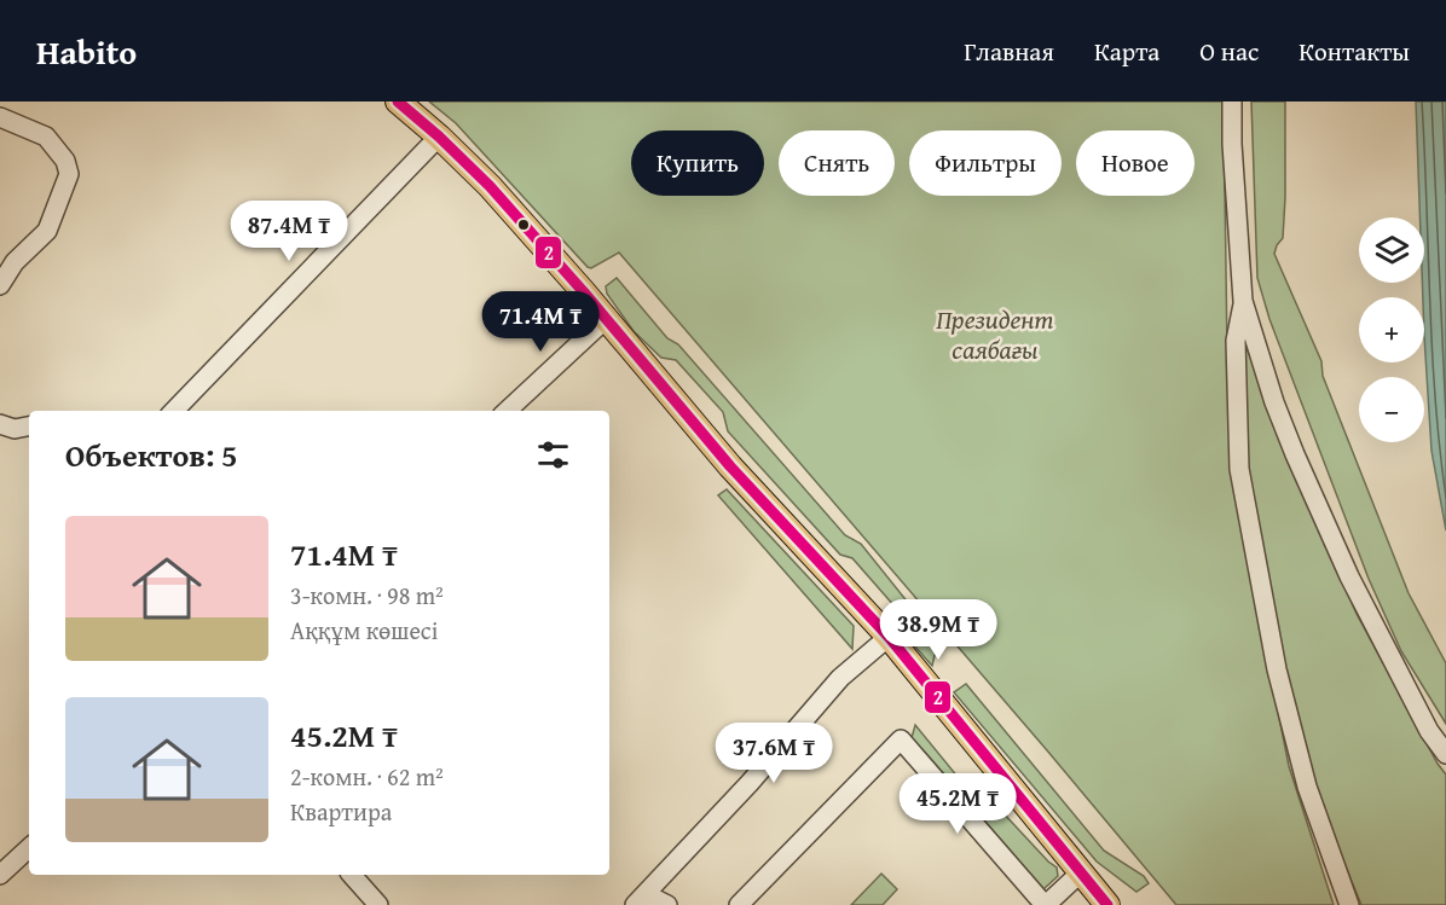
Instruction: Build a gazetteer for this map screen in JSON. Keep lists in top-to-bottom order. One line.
{"parks":["Президент саябағы"],"lines":["transit line 2"],"page":{"header":"Habito","nav":["Главная","Карта","О нас","Контакты"],"chip":["Купить","Снять","Фильтры","Новое"],"price":["87.4M ₸","71.4M ₸","38.9M ₸","37.6M ₸","45.2M ₸"],"map_buttons":["+","−"],"heading":"Объектов: 5","list":[{"name":"71.4M ₸","note":"3-комн. · 98 m² · Аққұм көшесі"},{"name":"45.2M ₸","note":"2-комн. · 62 m² · Квартира"}]}}
